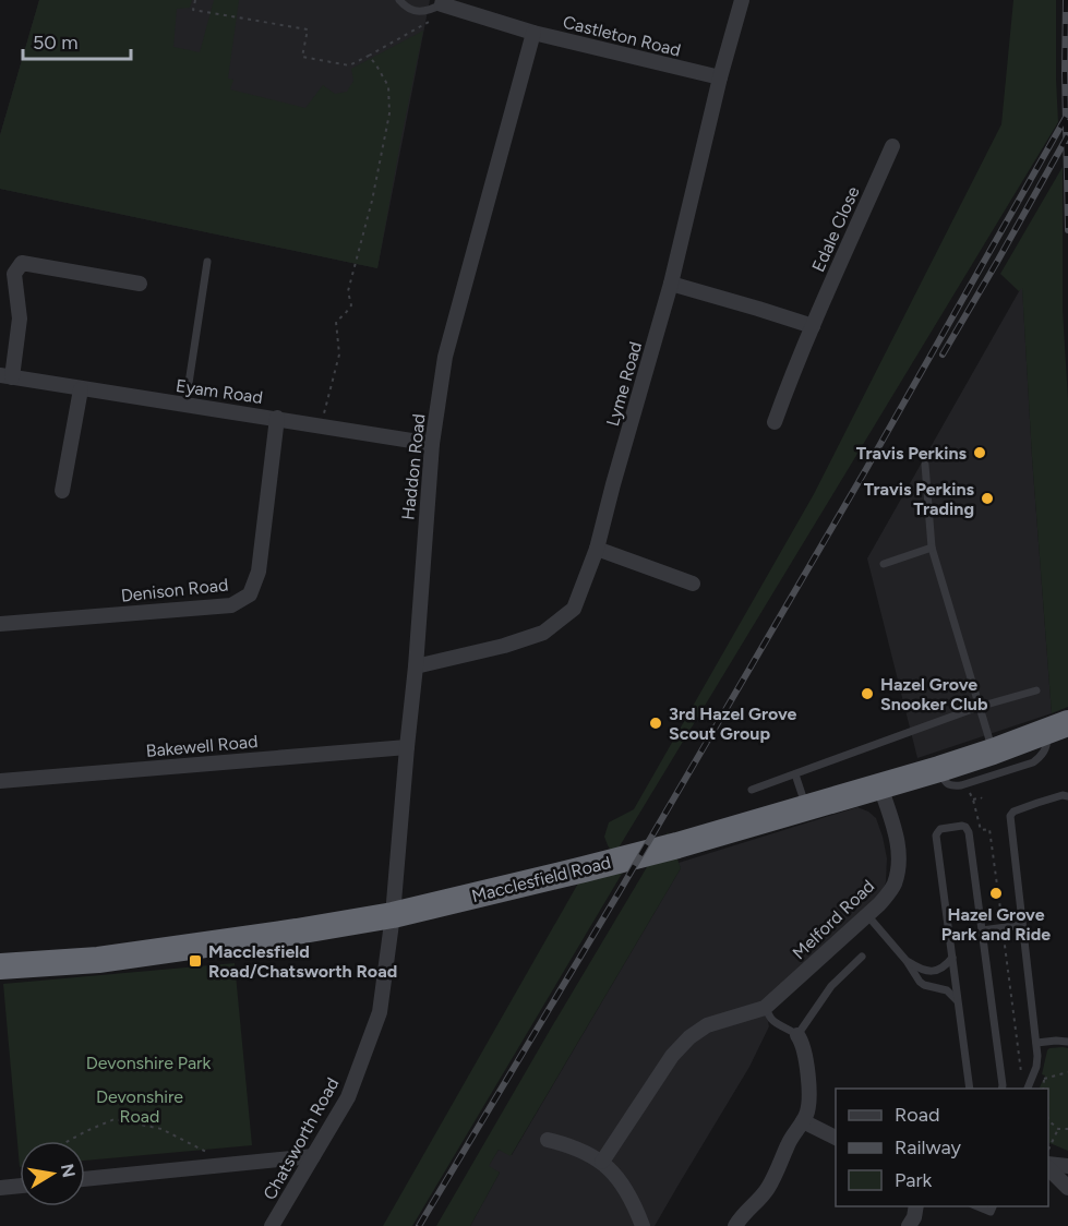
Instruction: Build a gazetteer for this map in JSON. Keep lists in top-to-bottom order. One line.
{"streets":{"highway":["Macclesfield Road"],"street":["Castleton Road","Edale Close","Lyme Road","Eyam Road","Haddon Road","Denison Road","Bakewell Road","Melford Road","Chatsworth Road"]},"crossings":[["Castleton Road","Lyme Road"],["Castleton Road","Haddon Road"],["Lyme Road","Haddon Road"],["Eyam Road","Haddon Road"],["Eyam Road","Denison Road"],["Haddon Road","Bakewell Road"],["Haddon Road","Macclesfield Road"],["Haddon Road","Chatsworth Road"],["Macclesfield Road","Melford Road"],["Macclesfield Road","Chatsworth Road"]],"parks":["Devonshire Park","Devonshire Road"],"places":{"other":["Travis Perkins","Travis Perkins Trading","Hazel Grove Snooker Club","3rd Hazel Grove Scout Group","Hazel Grove Park and Ride"],"transit":["Macclesfield Road/Chatsworth Road"]},"legend":["Road","Railway","Park"],"scale_bar":"50 m","north":"right"}
